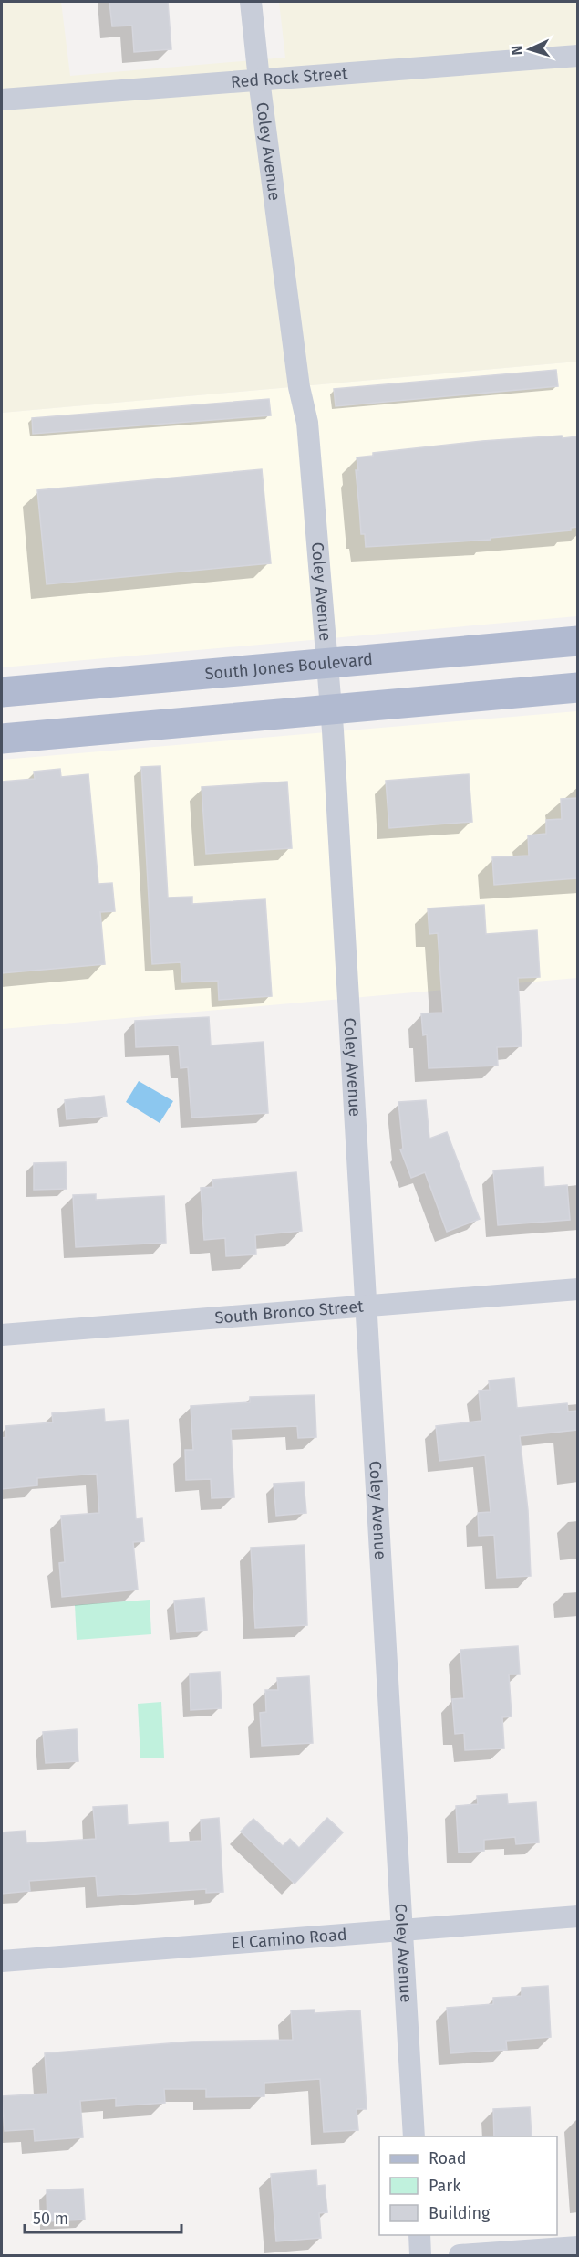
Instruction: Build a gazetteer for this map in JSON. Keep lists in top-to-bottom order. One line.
{"streets":{"main road":["South Jones Boulevard"],"street":["Red Rock Street","Coley Avenue","South Bronco Street","El Camino Road"]},"crossings":[["Red Rock Street","Coley Avenue"],["Coley Avenue","South Jones Boulevard"],["Coley Avenue","South Bronco Street"],["Coley Avenue","El Camino Road"]],"legend":["Road","Park","Building"],"scale_bar":"50 m","north":"left"}
